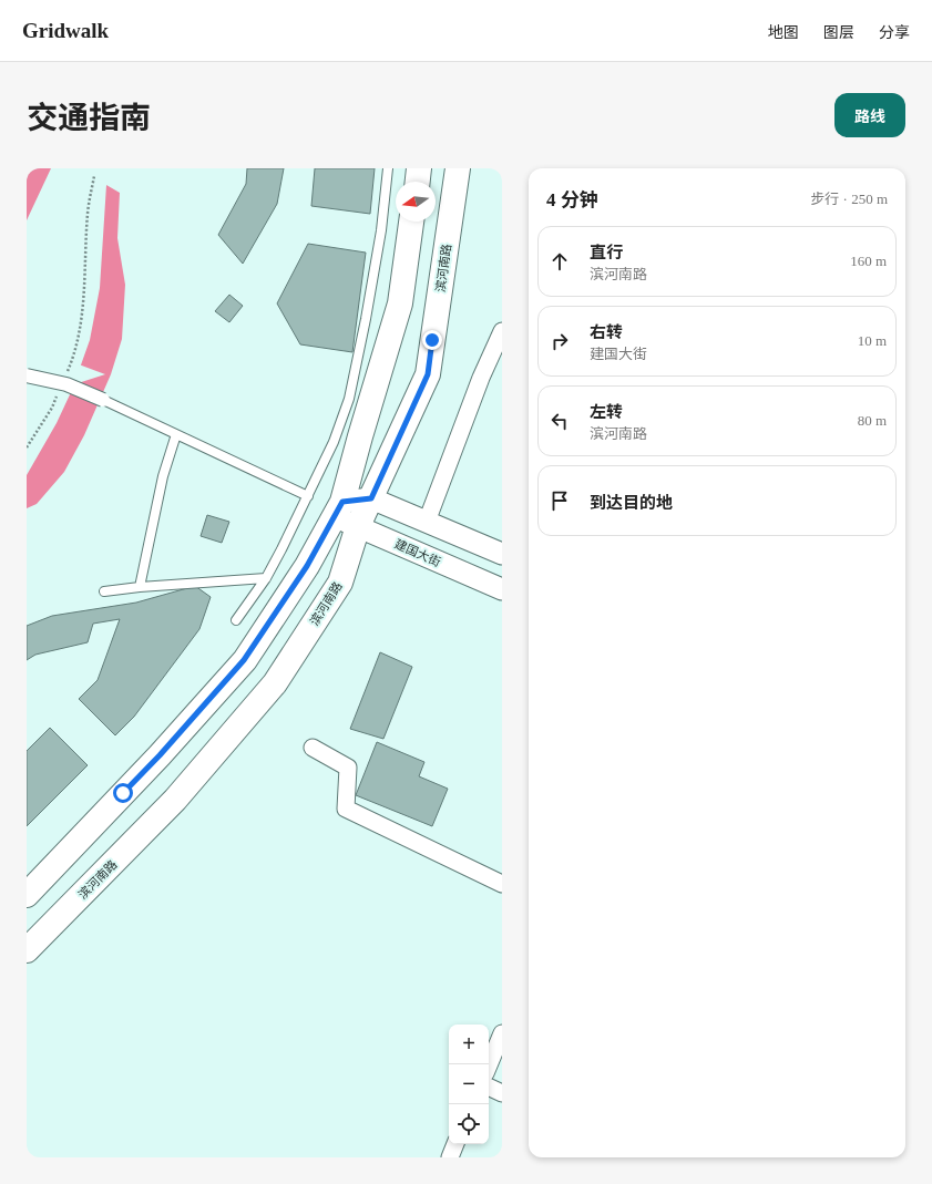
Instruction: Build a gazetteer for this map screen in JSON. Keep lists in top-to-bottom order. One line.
{"streets":{"main road":["滨河南路"],"street":["建国大街"]},"crossings":[["滨河南路","建国大街"]],"north":"left","page":{"header":"Gridwalk","nav":["地图","图层","分享"],"title":"交通指南","buttons":"路线","heading":["4 分钟","步行 · 250 m"],"list":[["直行","滨河南路","160 m"],["右转","建国大街","10 m"],["左转","滨河南路","80 m"],"到达目的地"],"map_buttons":["+","−"]}}
